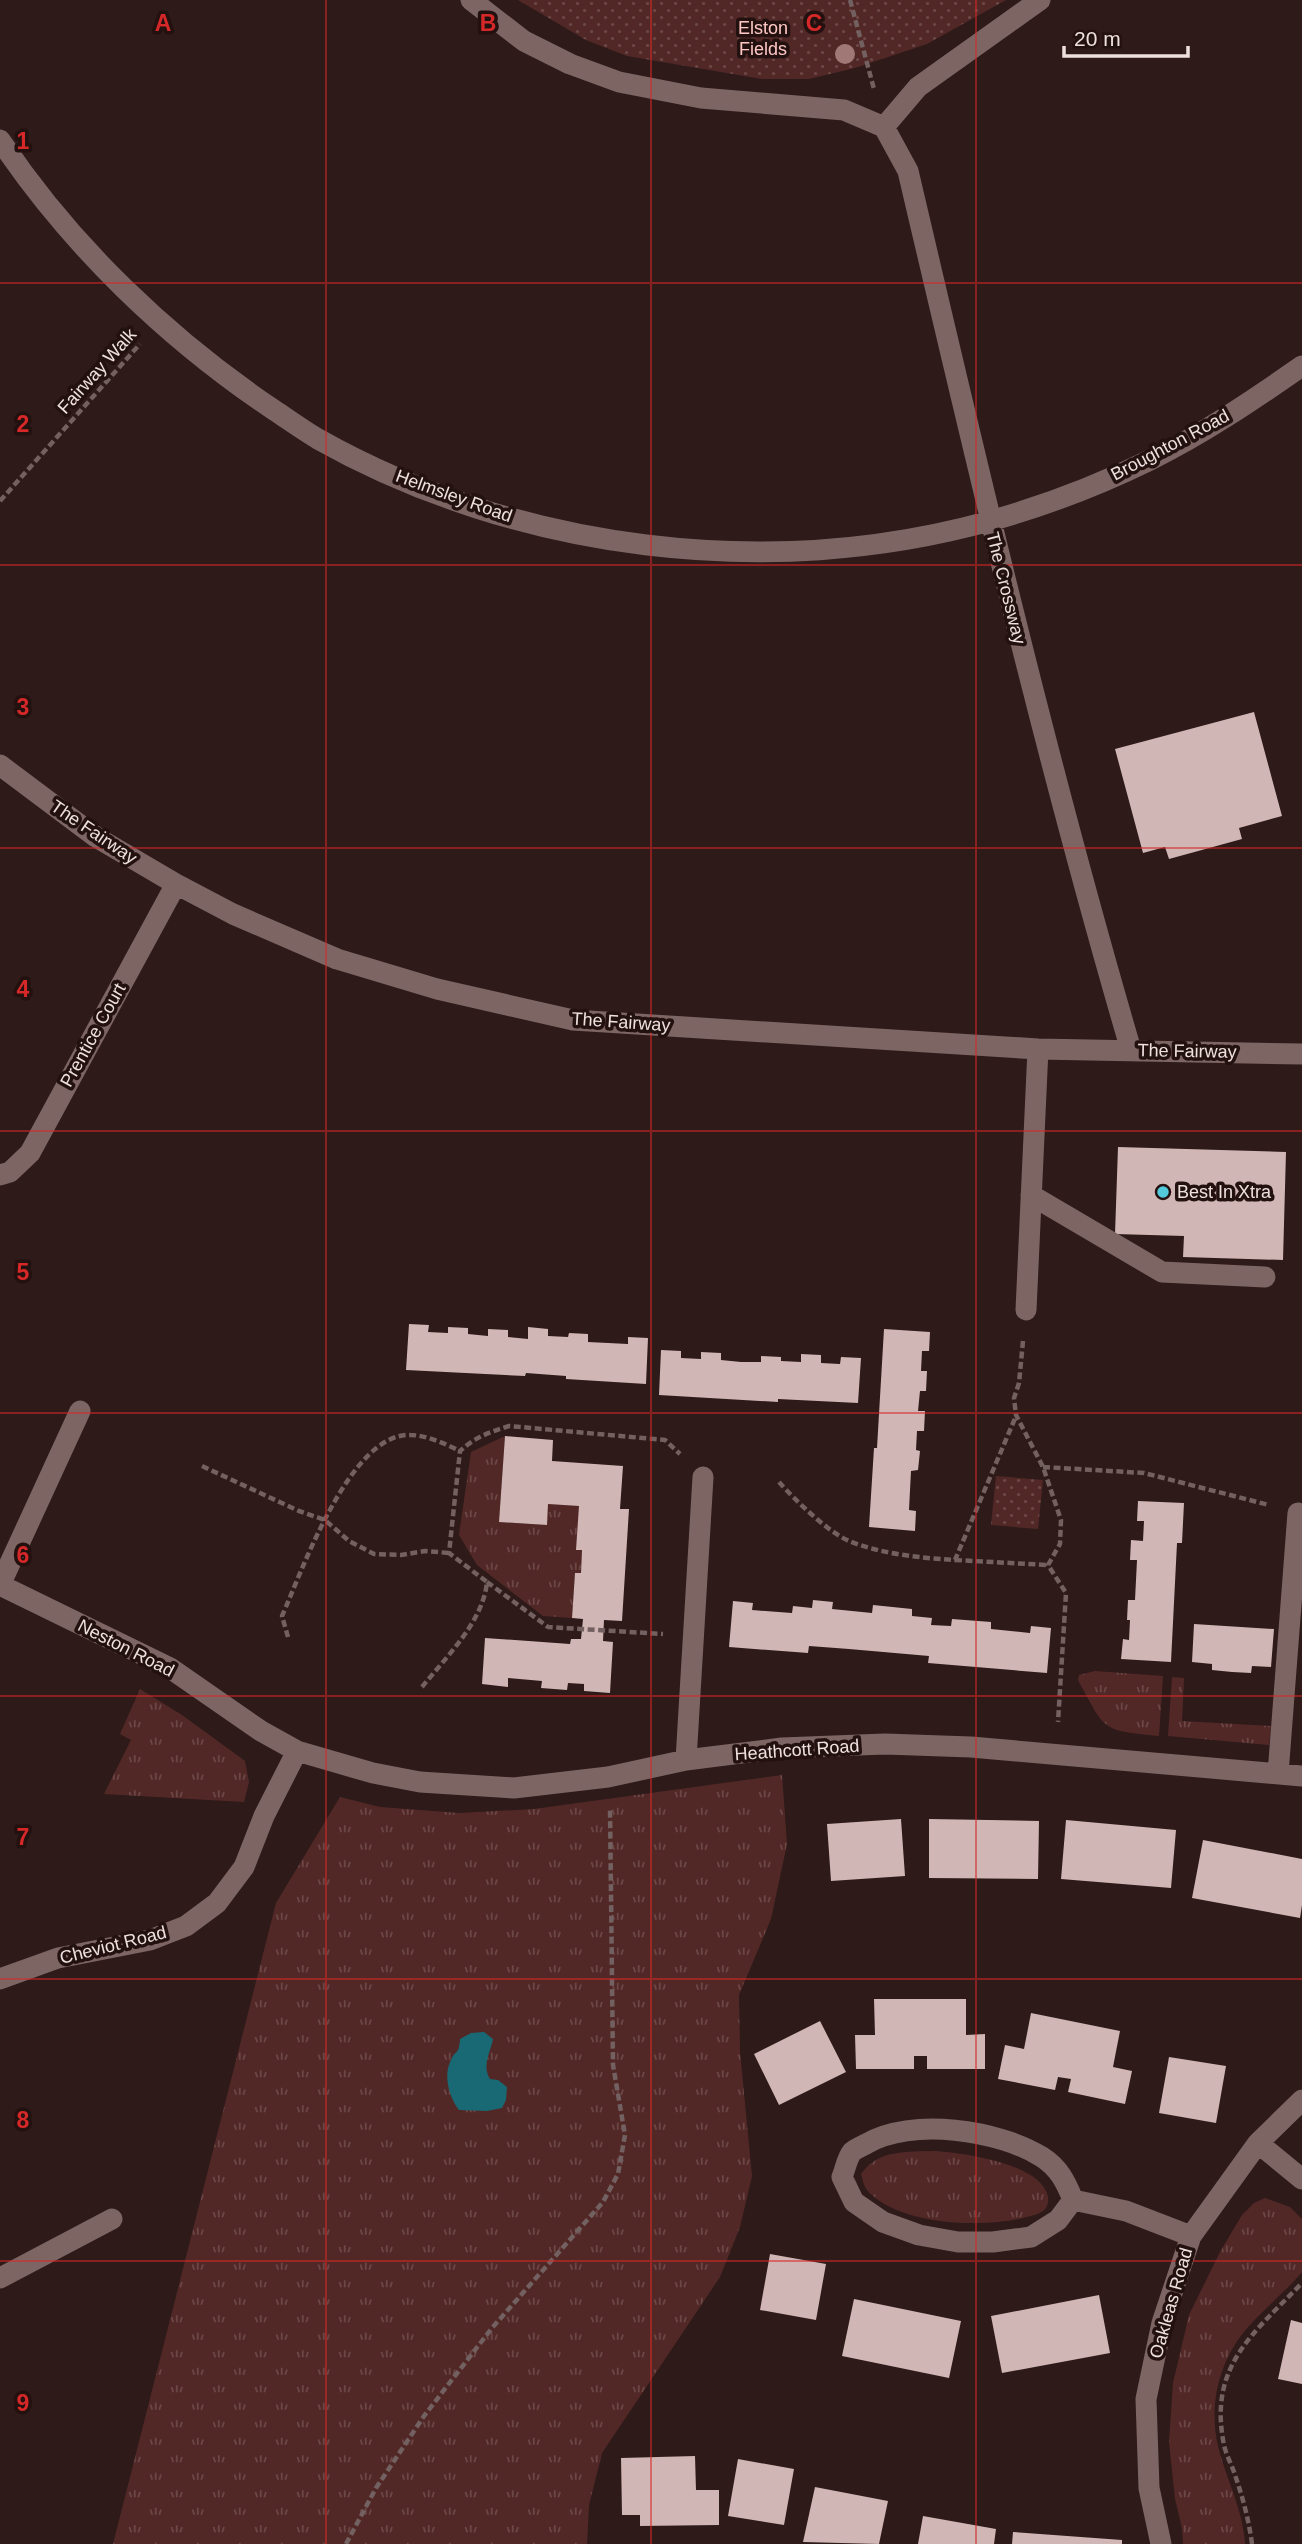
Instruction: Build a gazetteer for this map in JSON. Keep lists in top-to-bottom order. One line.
{"streets":{"street":["Broughton Road","Helmsley Road","The Crossway","The Fairway","Prentice Court","Neston Road","Heathcott Road","Cheviot Road","Oakleas Road"],"path":["Fairway Walk"]},"crossings":[["Fairway Walk","Helmsley Road"],["Broughton Road","Helmsley Road"],["Broughton Road","The Crossway"],["Helmsley Road","The Crossway"],["The Crossway","The Fairway"],["The Fairway","Prentice Court"],["Neston Road","Heathcott Road"],["Neston Road","Cheviot Road"],["Heathcott Road","Cheviot Road"]],"parks":["Elston Fields"],"places":["Best In Xtra"],"scale_bar":"20 m","grid":{"columns":["A","B","C"],"rows":["1","2","3","4","5","6","7","8","9"]}}
